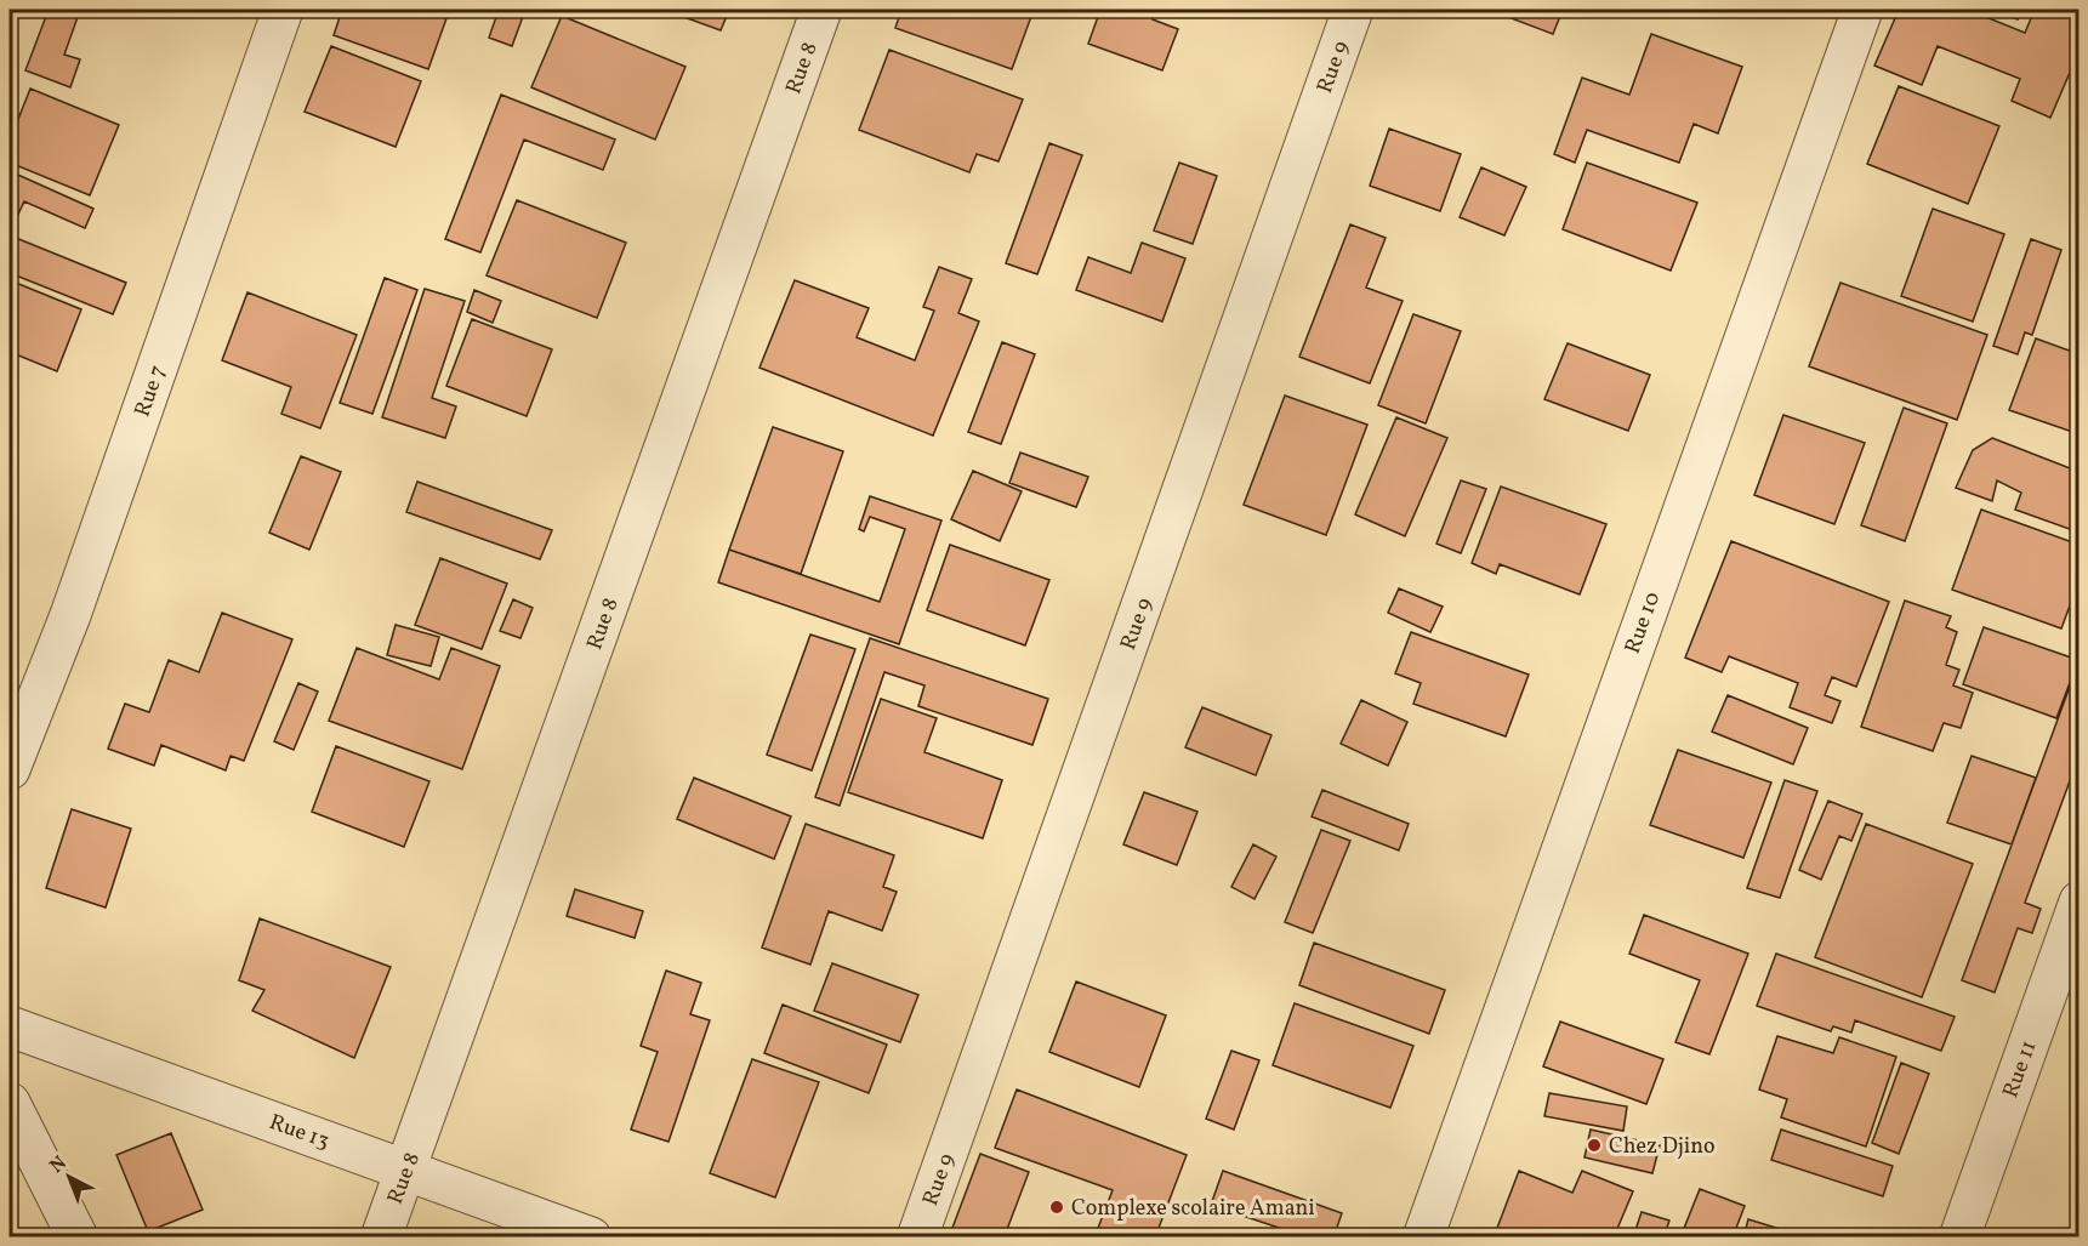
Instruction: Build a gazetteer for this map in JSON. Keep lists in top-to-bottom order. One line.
{"streets":{"street":["Rue 9","Rue 8","Rue 7","Rue 10","Rue 11","Rue 13"]},"crossings":[["Rue 8","Rue 13"]],"places":["Chez Djino","Complexe scolaire Amani"],"north":"top left"}
